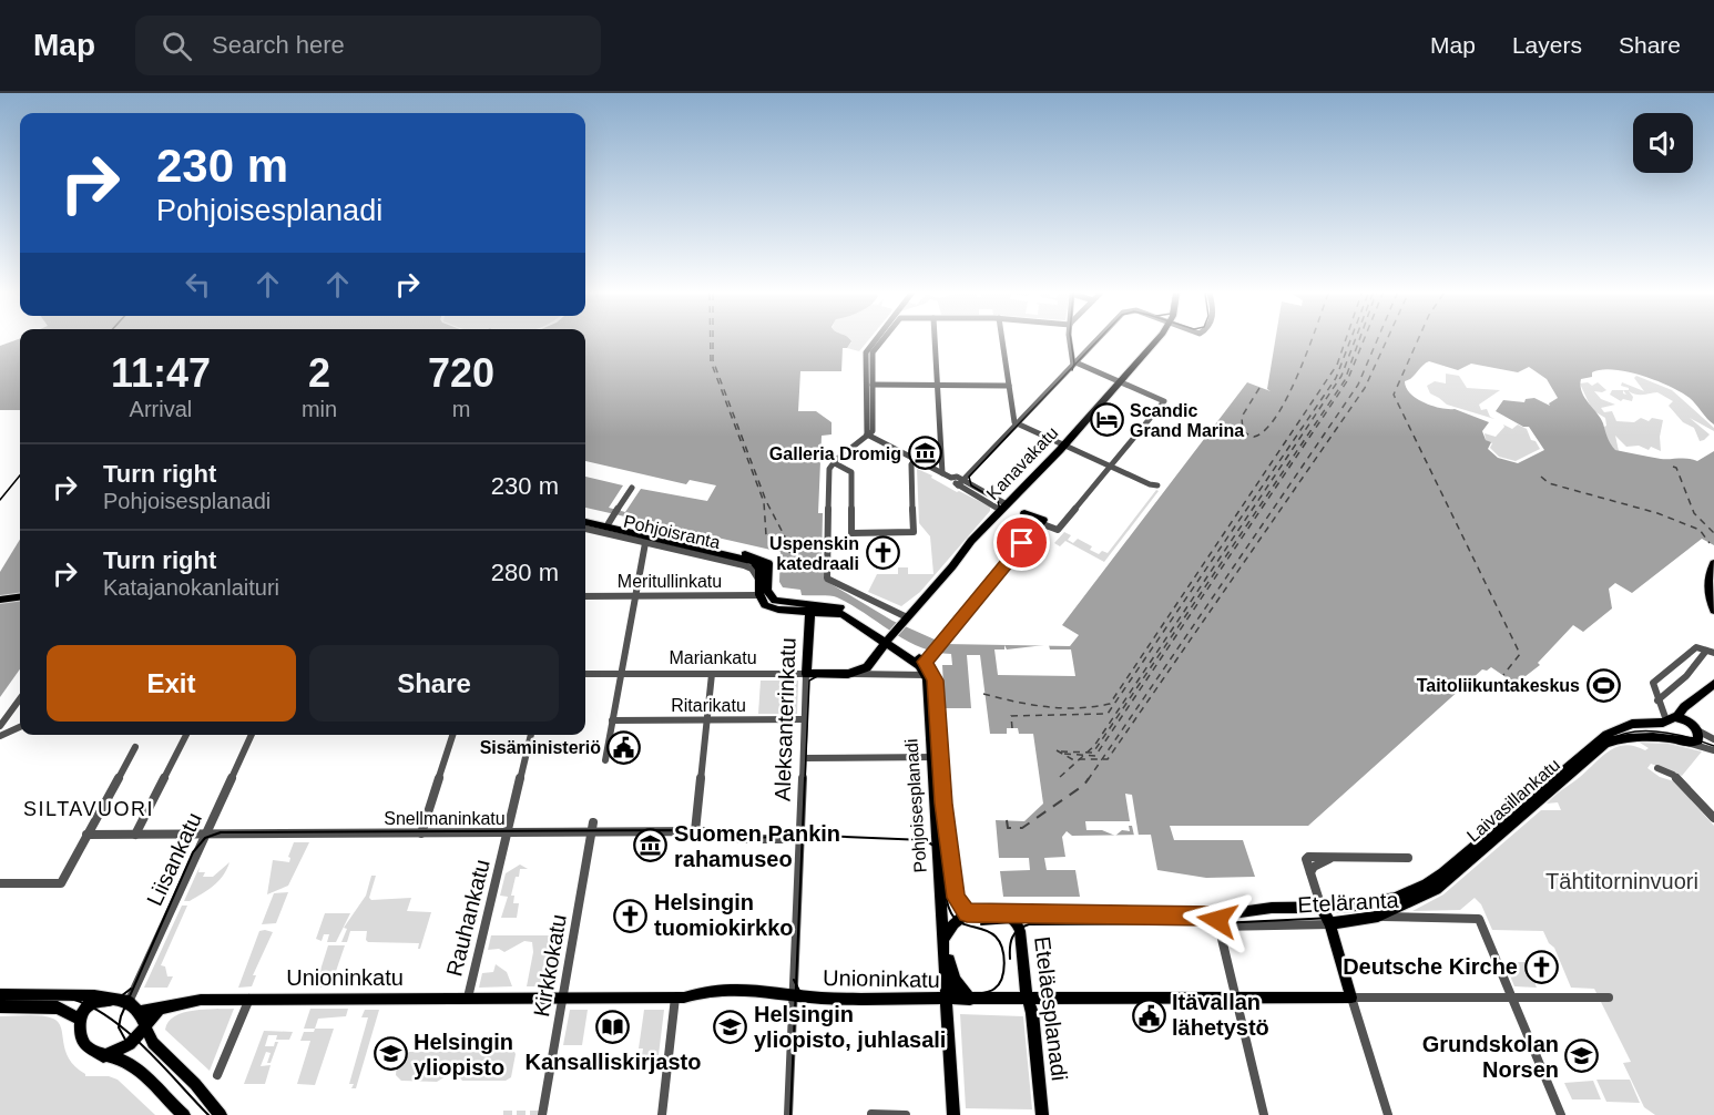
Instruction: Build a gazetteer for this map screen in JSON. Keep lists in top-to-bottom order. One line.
{"streets":{"main road":["Kanavakatu","Pohjoisranta","Mariankatu","Aleksanterinkatu","Laivasillankatu","Pohjoisesplanadi","Eteläranta","Unioninkatu","Eteläesplanadi"],"street":["Meritullinkatu","Ritarikatu","Snellmaninkatu","Liisankatu","Rauhankatu","Kirkkokatu"]},"crossings":[["Kanavakatu","Mariankatu"],["Mariankatu","Aleksanterinkatu"],["Mariankatu","Pohjoisesplanadi"],["Ritarikatu","Aleksanterinkatu"],["Aleksanterinkatu","Snellmaninkatu"],["Aleksanterinkatu","Unioninkatu"],["Laivasillankatu","Eteläranta"],["Pohjoisesplanadi","Eteläranta"],["Pohjoisesplanadi","Unioninkatu"],["Pohjoisesplanadi","Eteläesplanadi"],["Snellmaninkatu","Liisankatu"],["Snellmaninkatu","Rauhankatu"],["Snellmaninkatu","Kirkkokatu"],["Liisankatu","Unioninkatu"],["Eteläranta","Unioninkatu"],["Eteläranta","Eteläesplanadi"],["Rauhankatu","Unioninkatu"],["Kirkkokatu","Unioninkatu"],["Unioninkatu","Eteläesplanadi"]],"districts":["SILTAVUORI"],"parks":["Tähtitorninvuori"],"places":{"hotel":["Scandic Grand Marina"],"museum":["Galleria Dromig","Suomen Pankin rahamuseo"],"church":["Uspenskin katedraali","Helsingin tuomiokirkko","Deutsche Kirche"],"sports":["Taitoliikuntakeskus"],"public building":["Sisäministeriö","Itävallan lähetystö"],"school or university":["Helsingin yliopisto, juhlasali","Helsingin yliopisto","Grundskolan Norsen"],"library":["Kansalliskirjasto"]},"page":{"header":"Map","search":"Search here","nav":["Map","Layers","Share"],"turn":["230 m","Pohjoisesplanadi"],"eta":["11:47","Arrival","2","min","720","m"],"list":[{"name":"Turn right","note":"Pohjoisesplanadi","value":"230 m"},{"name":"Turn right","note":"Katajanokanlaituri","value":"280 m"}],"buttons":["Exit","Share"]}}
